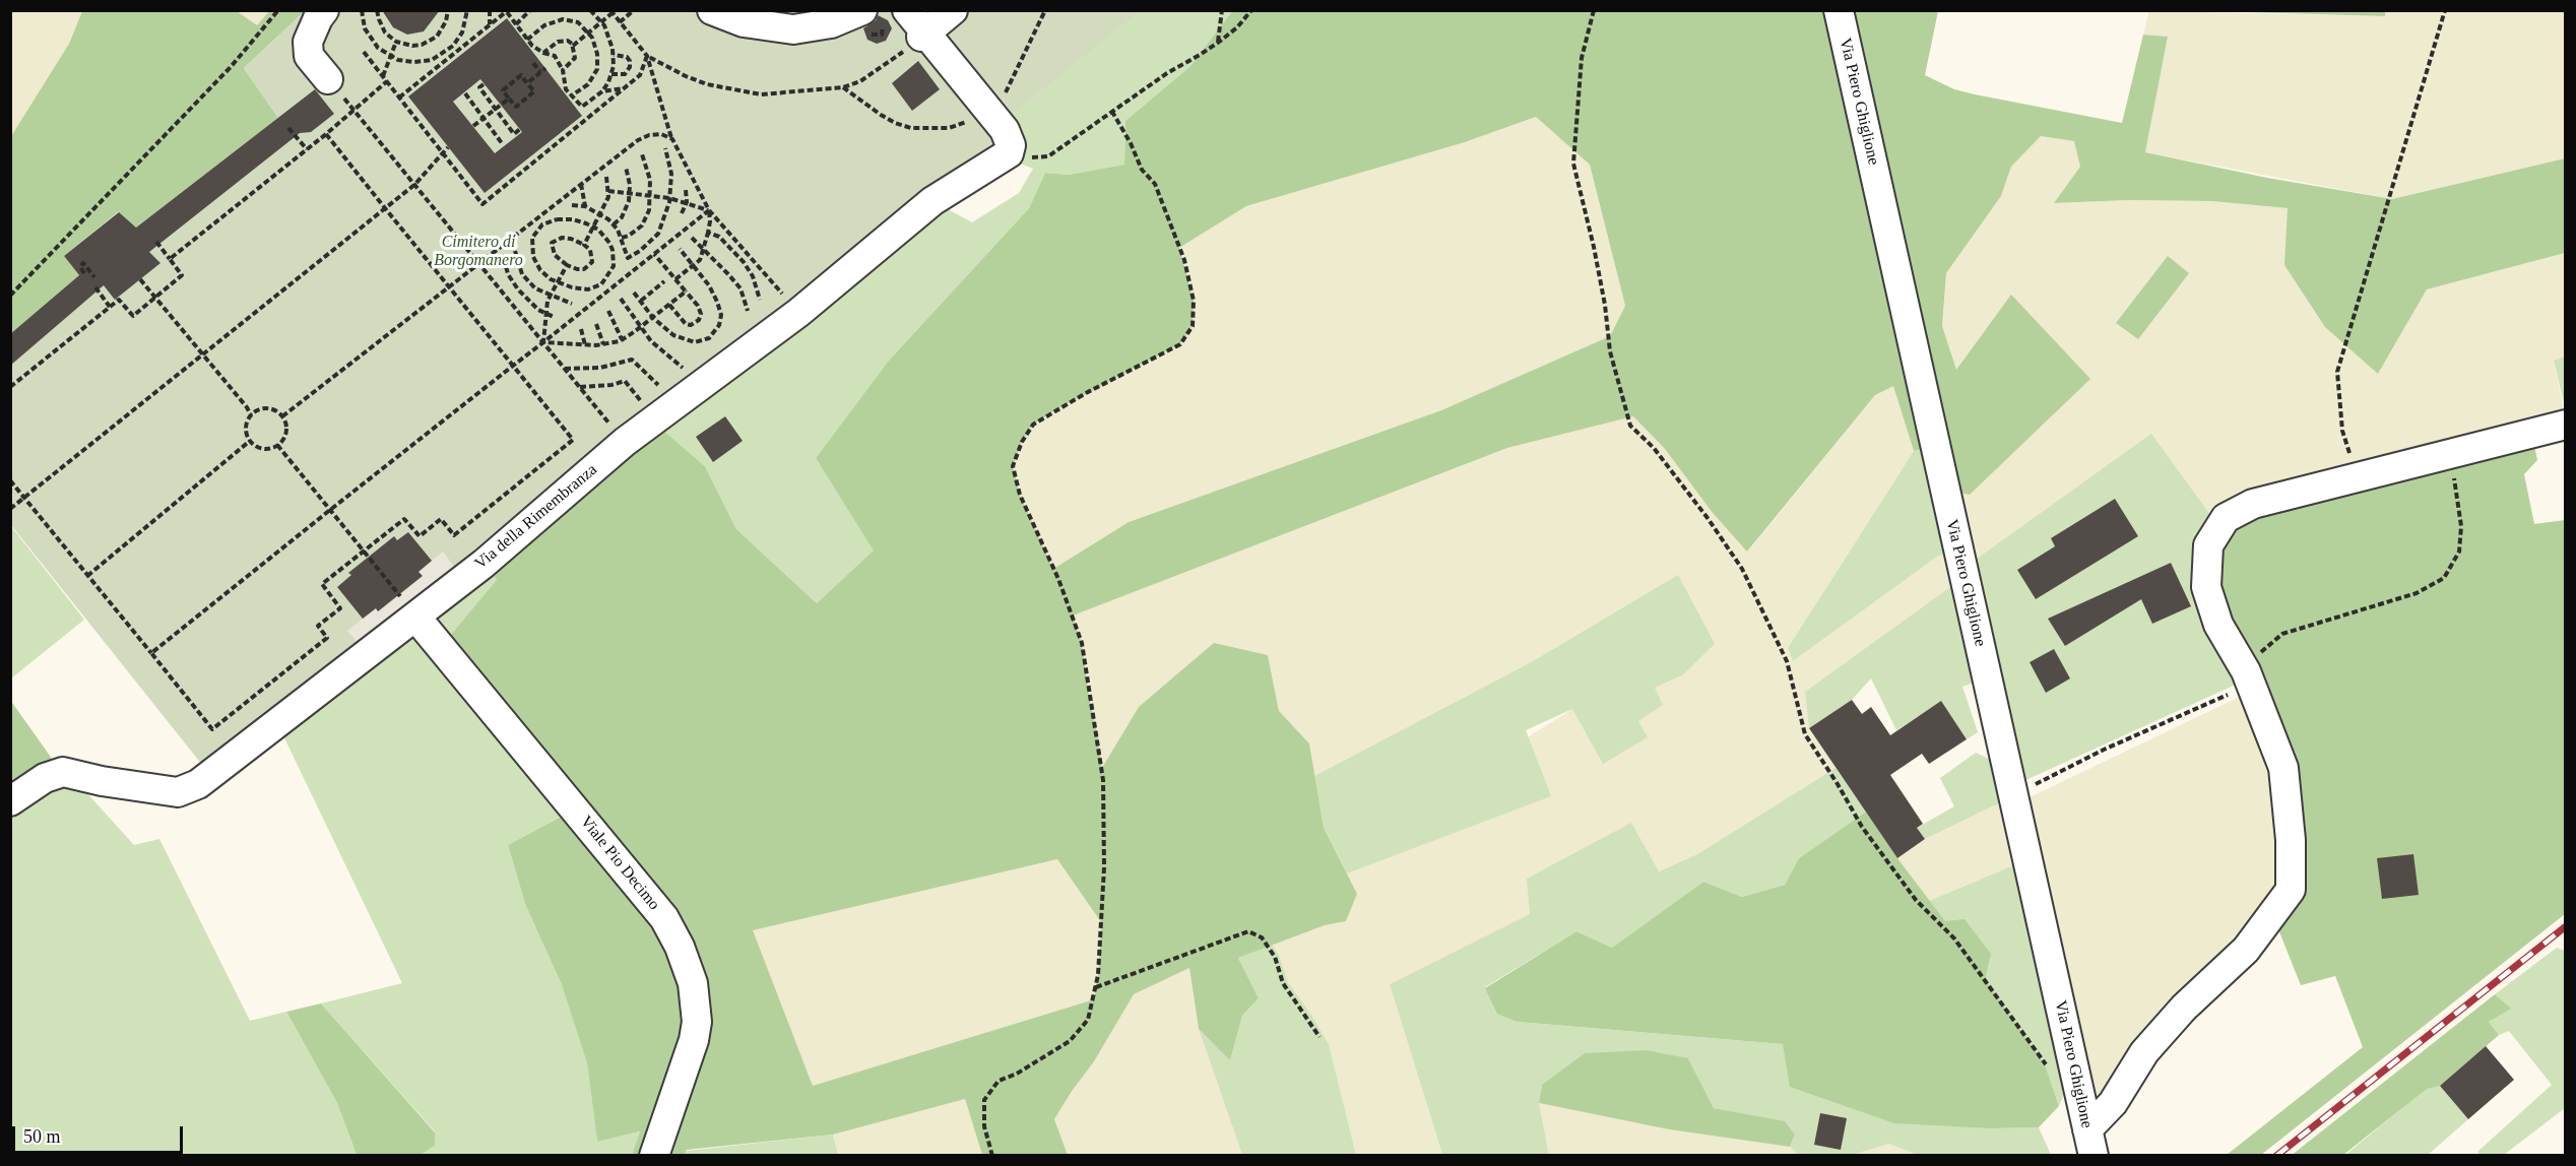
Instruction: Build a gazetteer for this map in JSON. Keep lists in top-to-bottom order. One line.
{"streets":{"street":["Via Piero Ghiglione","Via della Rimembranza","Viale Pio Decimo"]},"crossings":[["Via della Rimembranza","Viale Pio Decimo"]],"parks":["Cimitero di Borgomanero"],"scale_bar":"50 m"}
